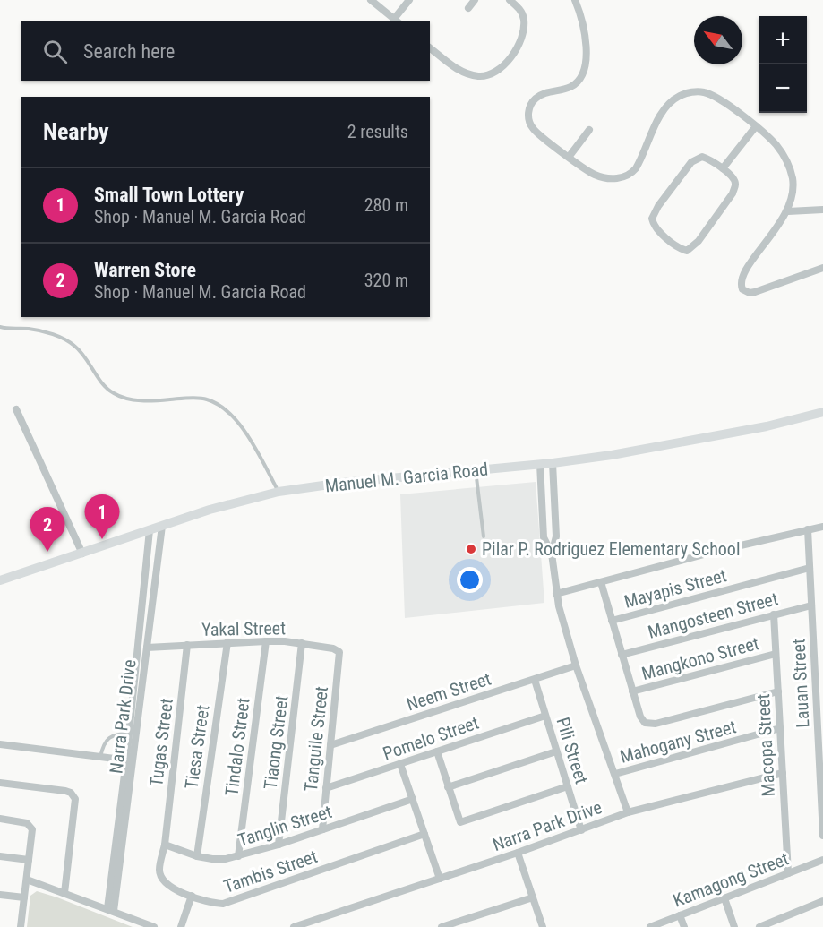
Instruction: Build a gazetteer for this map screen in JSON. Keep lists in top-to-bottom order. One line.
{"streets":{"main road":["Manuel M. Garcia Road"],"street":["Mayapis Street","Mangosteen Street","Yakal Street","Mangkono Street","Lauan Street","Neem Street","Narra Park Drive","Pomelo Street","Tanguile Street","Mahogany Street","Tugas Street","Tiaong Street","Macopa Street","Tiesa Street","Tindalo Street","Pili Street","Tanglin Street","Tambis Street","Kamagong Street"]},"crossings":[["Manuel M. Garcia Road","Narra Park Drive"],["Mayapis Street","Lauan Street"],["Mangosteen Street","Lauan Street"],["Mangosteen Street","Macopa Street"],["Yakal Street","Narra Park Drive"],["Yakal Street","Tanguile Street"],["Yakal Street","Tugas Street"],["Yakal Street","Tiaong Street"],["Yakal Street","Tiesa Street"],["Yakal Street","Tindalo Street"],["Mangkono Street","Macopa Street"],["Neem Street","Narra Park Drive"],["Neem Street","Tanguile Street"],["Neem Street","Pili Street"],["Narra Park Drive","Mahogany Street"],["Narra Park Drive","Macopa Street"],["Narra Park Drive","Pili Street"],["Pomelo Street","Tanguile Street"],["Pomelo Street","Pili Street"],["Tanguile Street","Tanglin Street"],["Mahogany Street","Macopa Street"],["Tugas Street","Tanglin Street"],["Tugas Street","Tambis Street"],["Tiaong Street","Tanglin Street"],["Macopa Street","Kamagong Street"],["Tiesa Street","Tanglin Street"],["Tindalo Street","Tanglin Street"],["Tanglin Street","Tambis Street"]],"places":["Pilar P. Rodriguez Elementary School"],"north":"top left","page":{"map_buttons":["+","−"],"search":"Search here","heading":["Nearby","2 results"],"list":[{"mark":"1","name":"Small Town Lottery","note":"Shop · Manuel M. Garcia Road","value":"280 m"},{"mark":"2","name":"Warren Store","note":"Shop · Manuel M. Garcia Road","value":"320 m"}],"pins":["1","2"]}}
